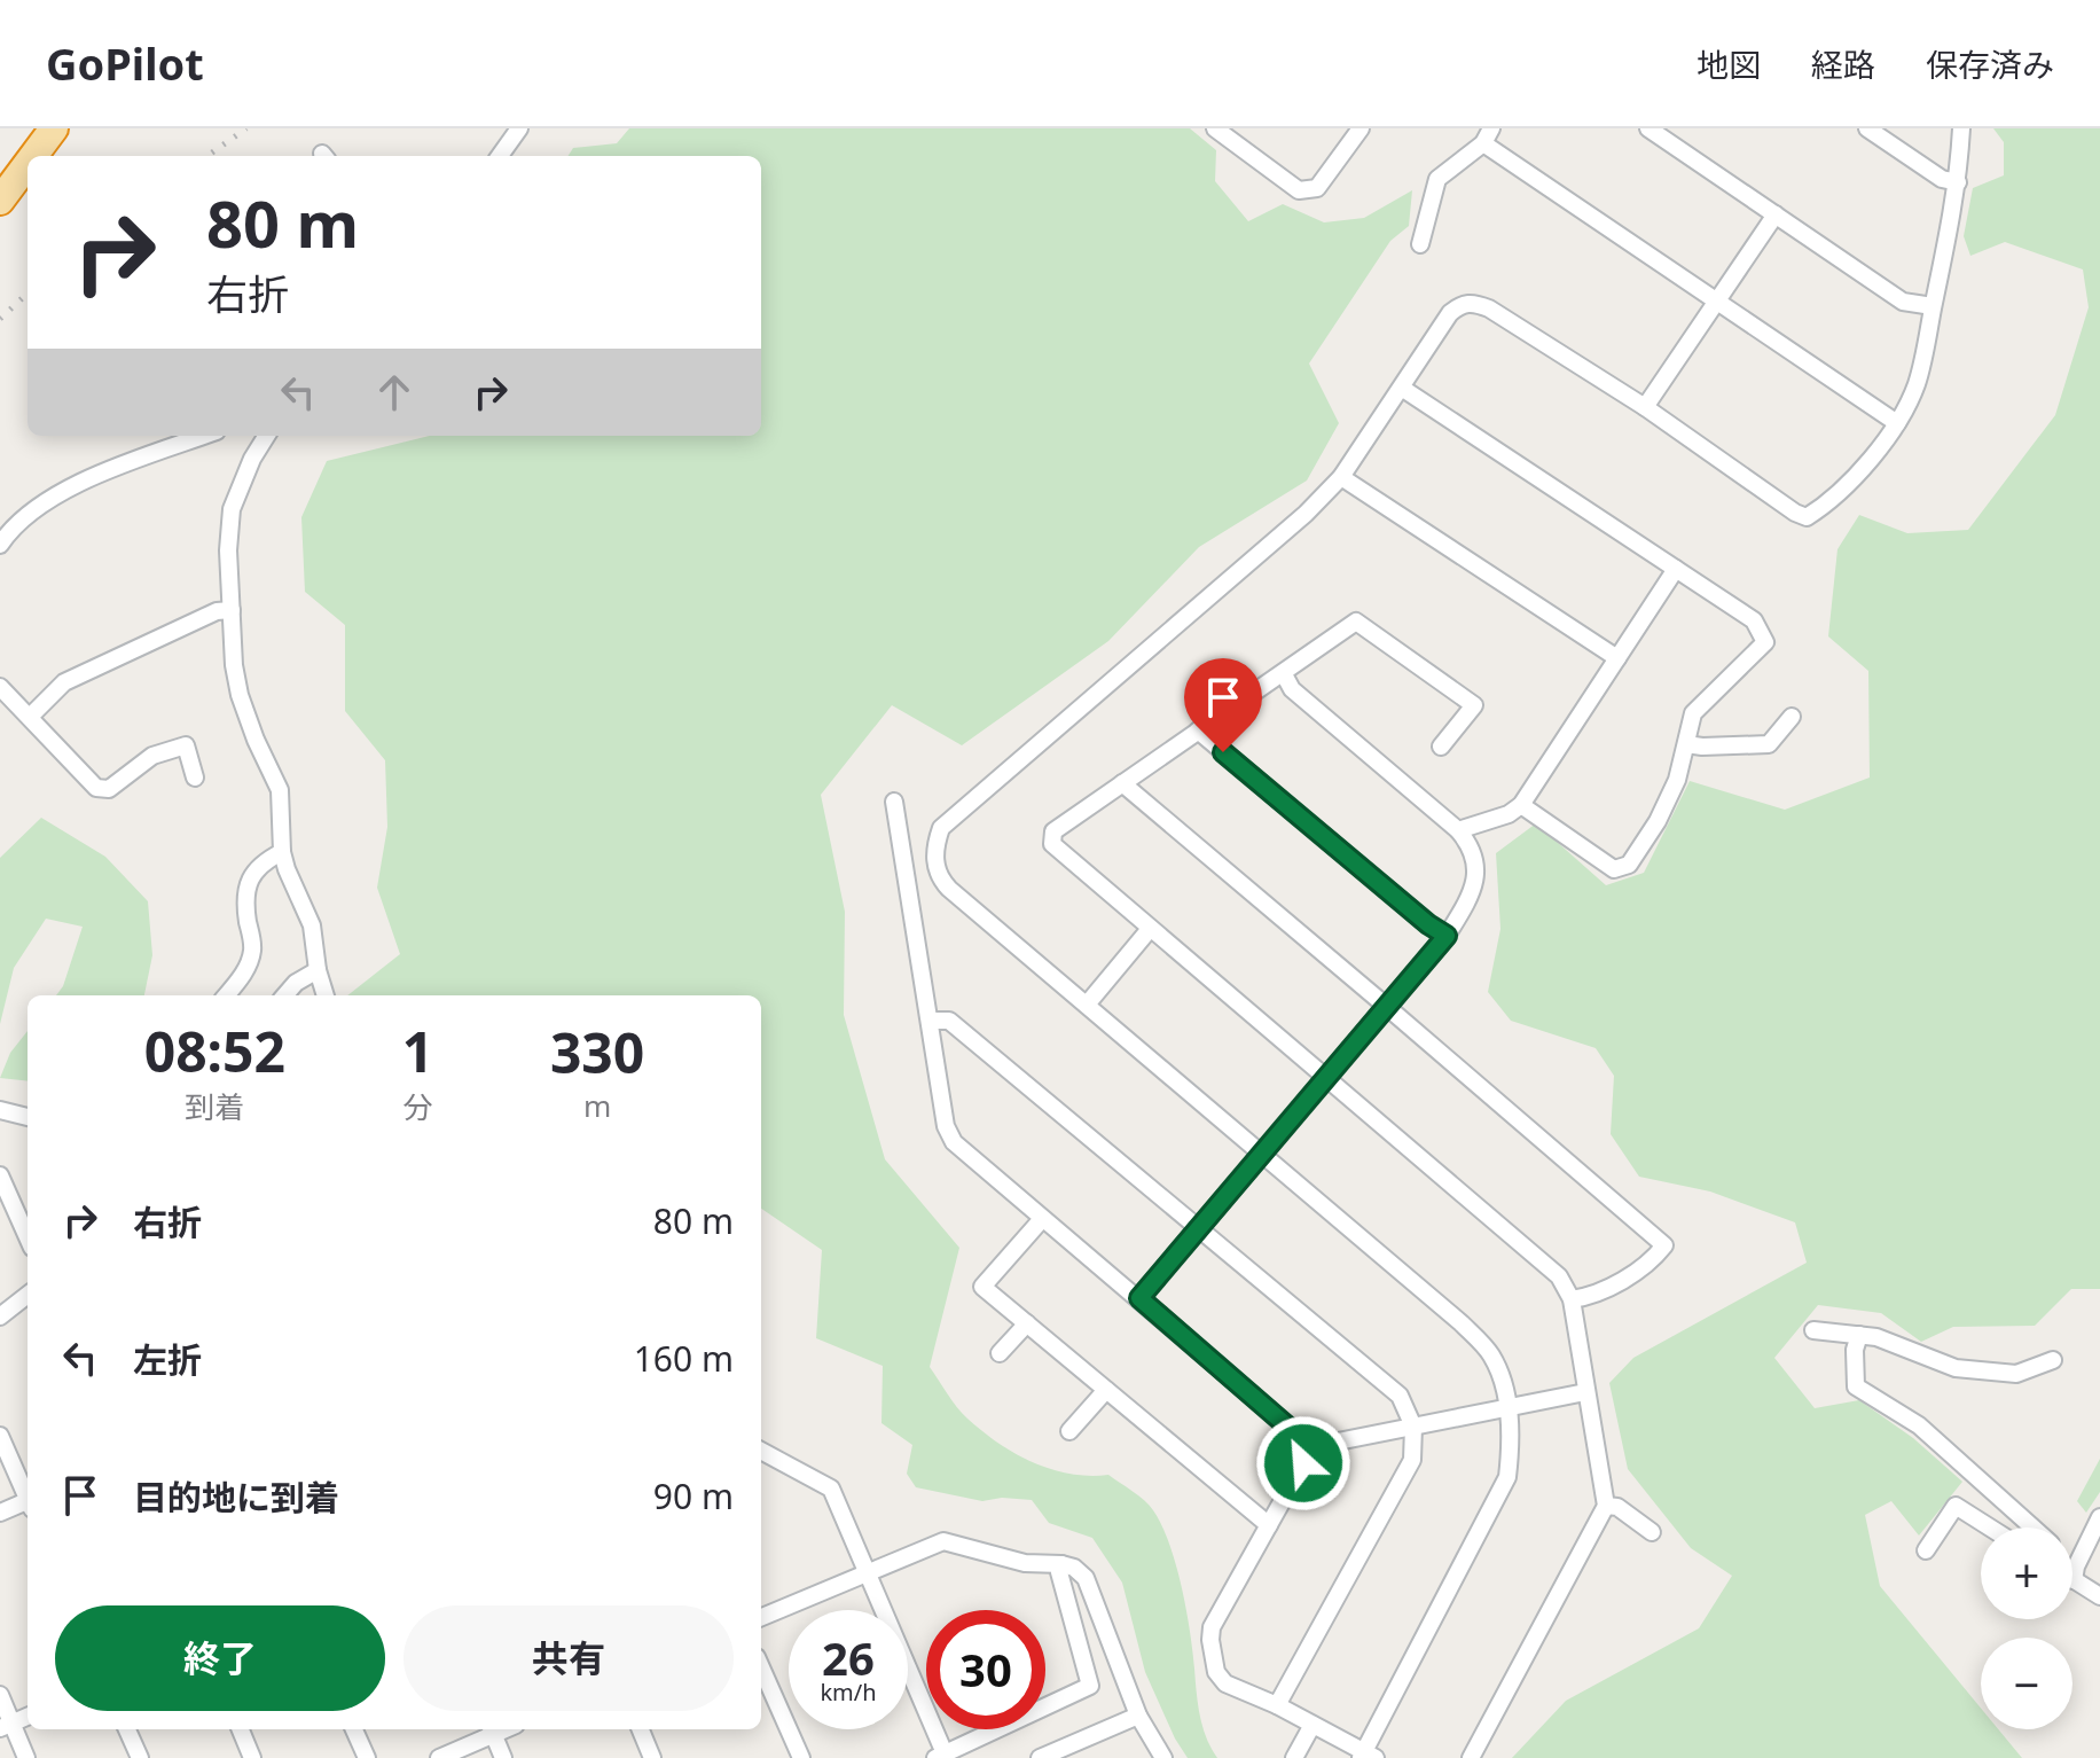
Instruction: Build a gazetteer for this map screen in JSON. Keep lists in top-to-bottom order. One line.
{"page":{"header":"GoPilot","nav":["地図","経路","保存済み"],"turn":["80 m","右折"],"eta":["08:52","到着","1","分","330","m"],"list":[{"name":"右折","value":"80 m"},{"name":"左折","value":"160 m"},{"name":"目的地に到着","value":"90 m"}],"map_buttons":["+","−"],"buttons":["終了","共有"],"speed":"26 km/h","limit":"30"}}
